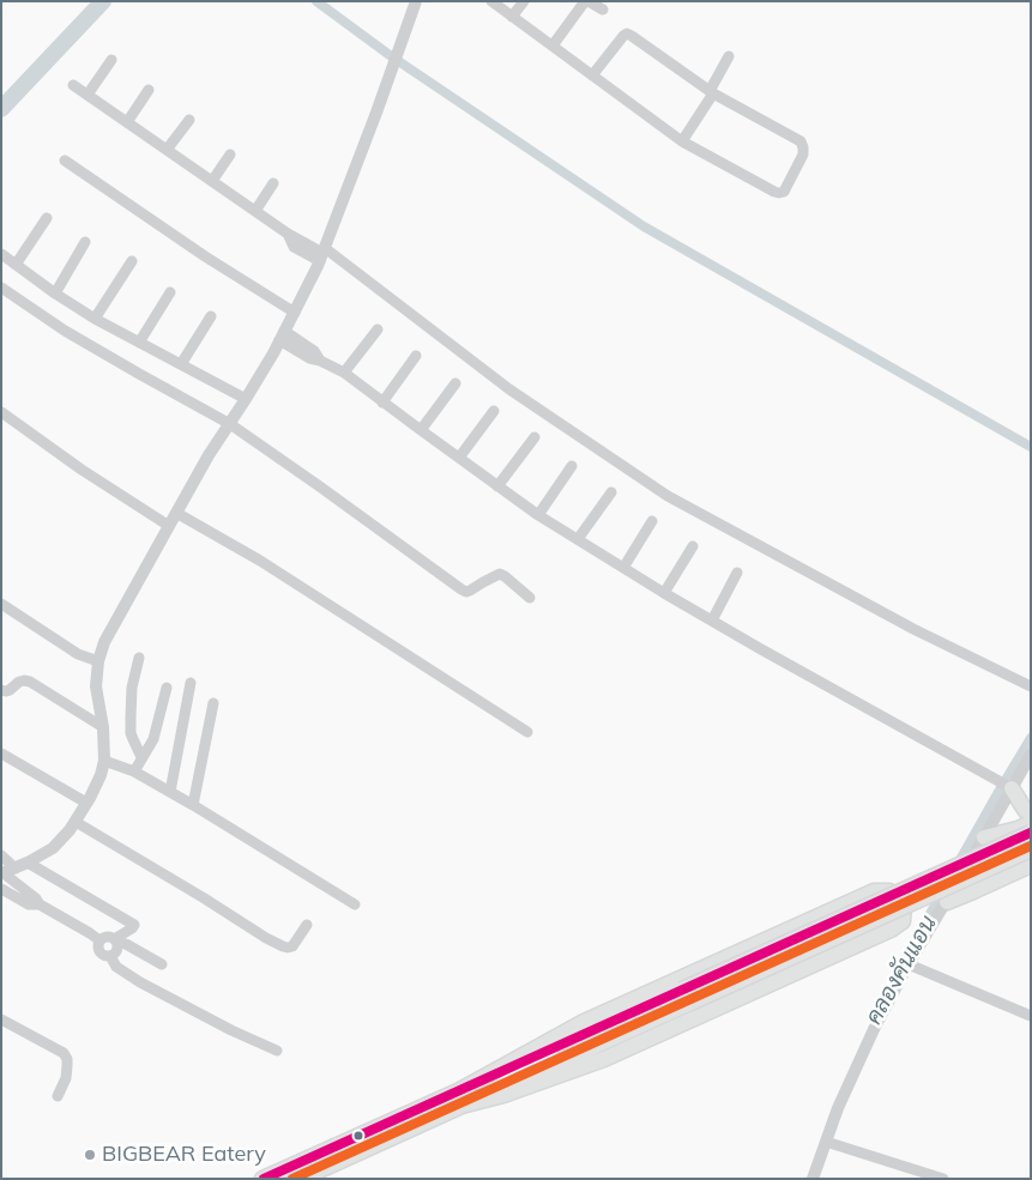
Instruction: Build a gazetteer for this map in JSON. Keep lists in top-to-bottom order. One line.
{"water":["คลองคันแอน"],"places":["BIGBEAR Eatery"]}
